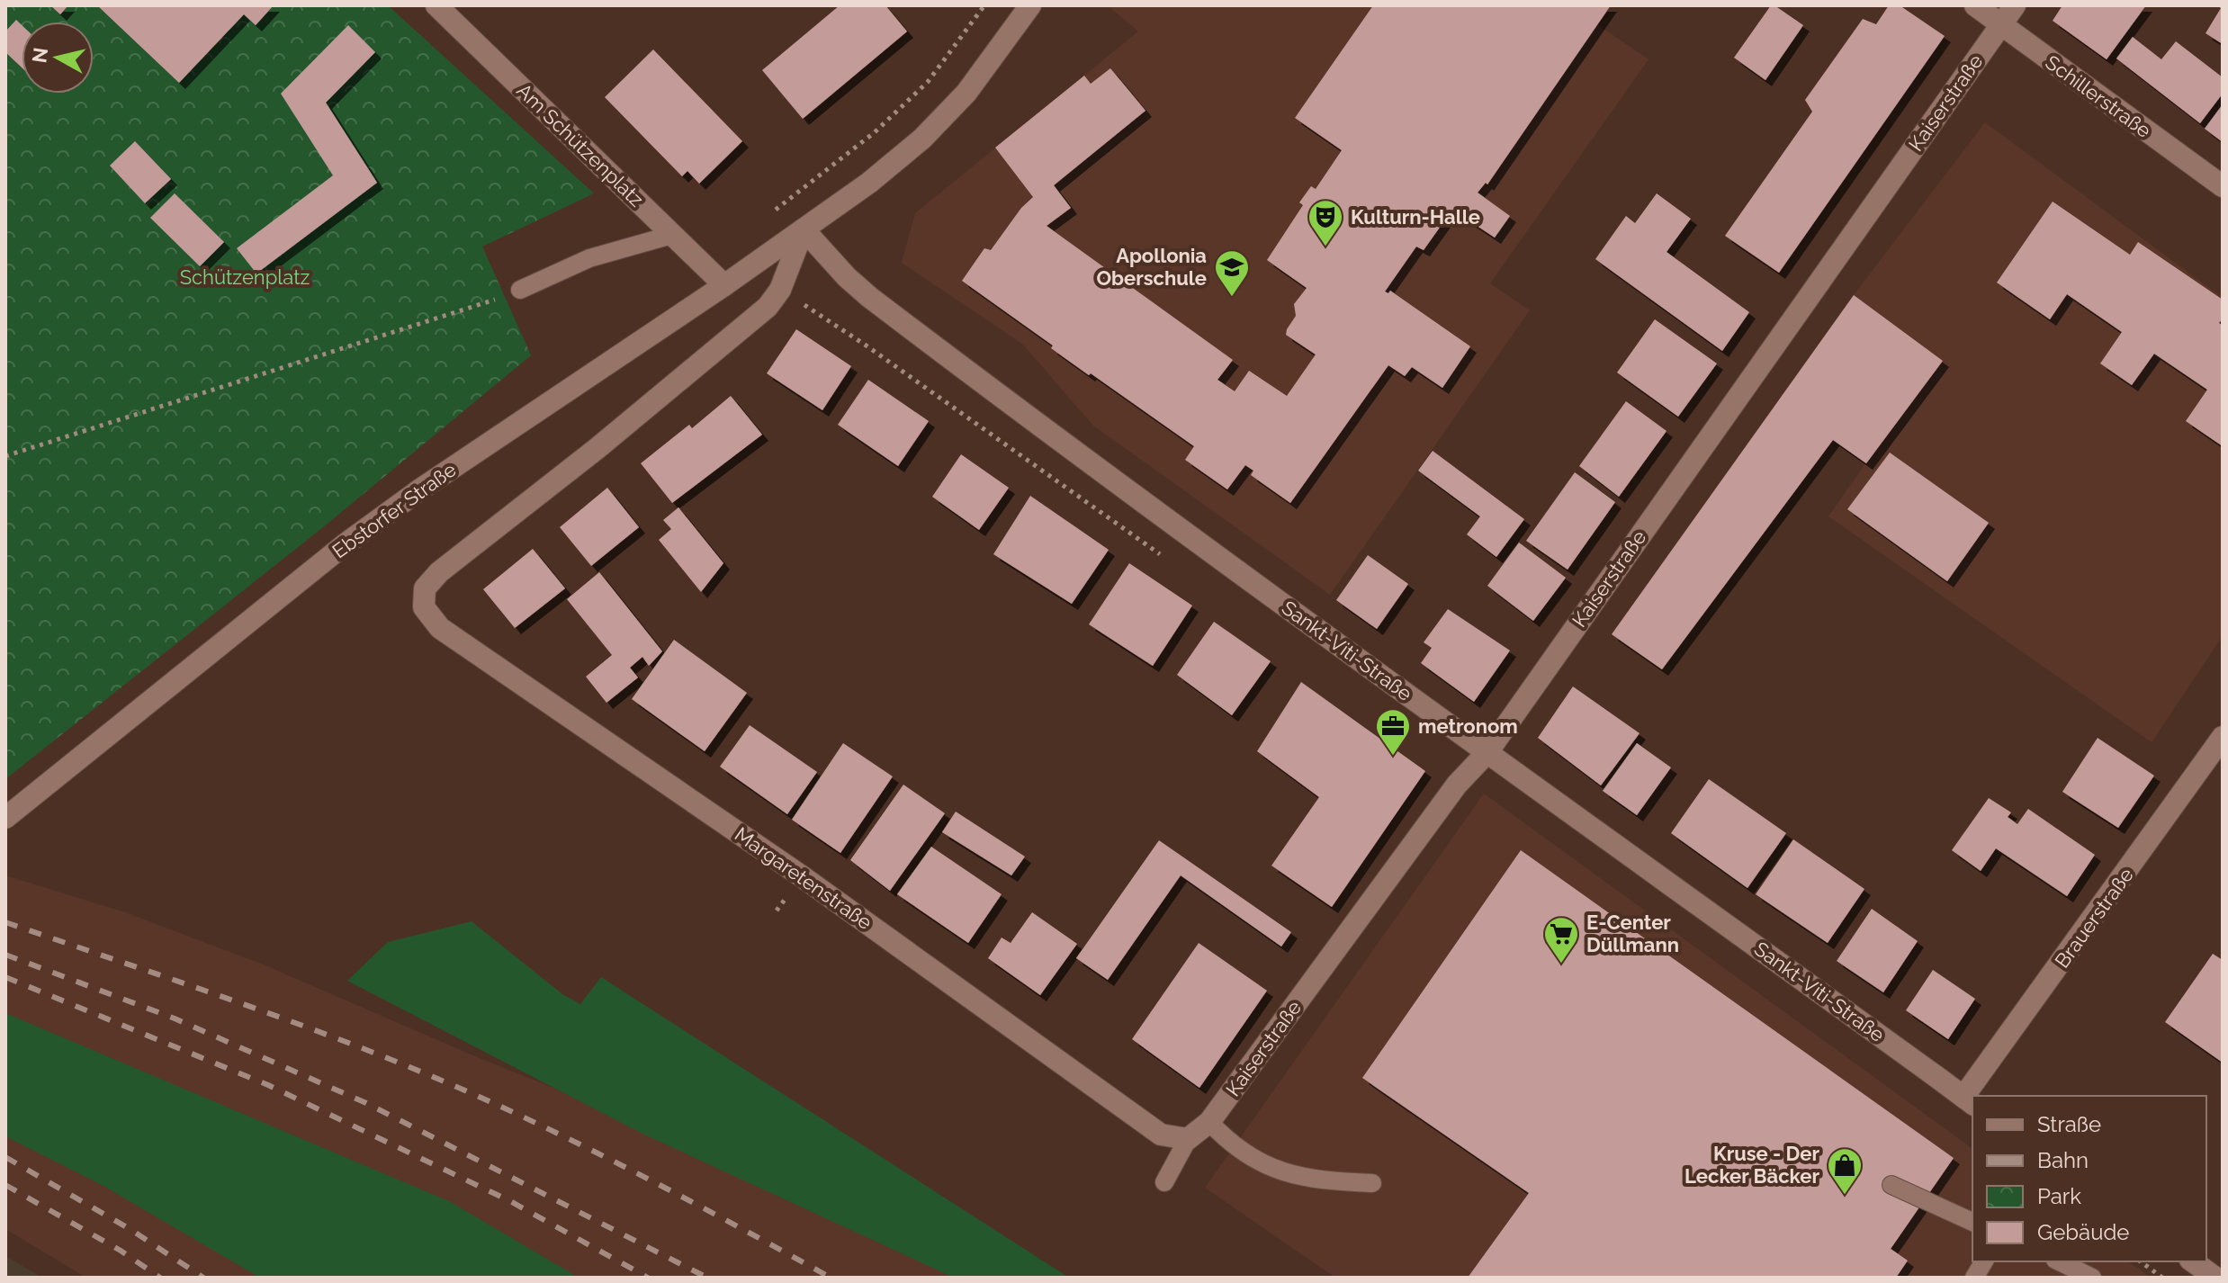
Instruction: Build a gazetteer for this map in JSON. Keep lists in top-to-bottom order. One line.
{"streets":{"street":["Schillerstraße","Kaiserstraße","Am Schützenplatz","Ebstorfer Straße","Sankt-Viti-Straße","Margaretenstraße","Brauerstraße"]},"crossings":[["Schillerstraße","Kaiserstraße"],["Kaiserstraße","Sankt-Viti-Straße"],["Kaiserstraße","Margaretenstraße"],["Am Schützenplatz","Ebstorfer Straße"],["Ebstorfer Straße","Sankt-Viti-Straße"]],"parks":["Schützenplatz"],"places":{"theatre":["Kulturn-Halle"],"school or university":["Apollonia Oberschule"],"office":["metronom"],"supermarket":["E-Center Düllmann"],"shop":["Kruse - Der Lecker Bäcker"]},"legend":["Straße","Bahn","Park","Gebäude"],"north":"left"}
